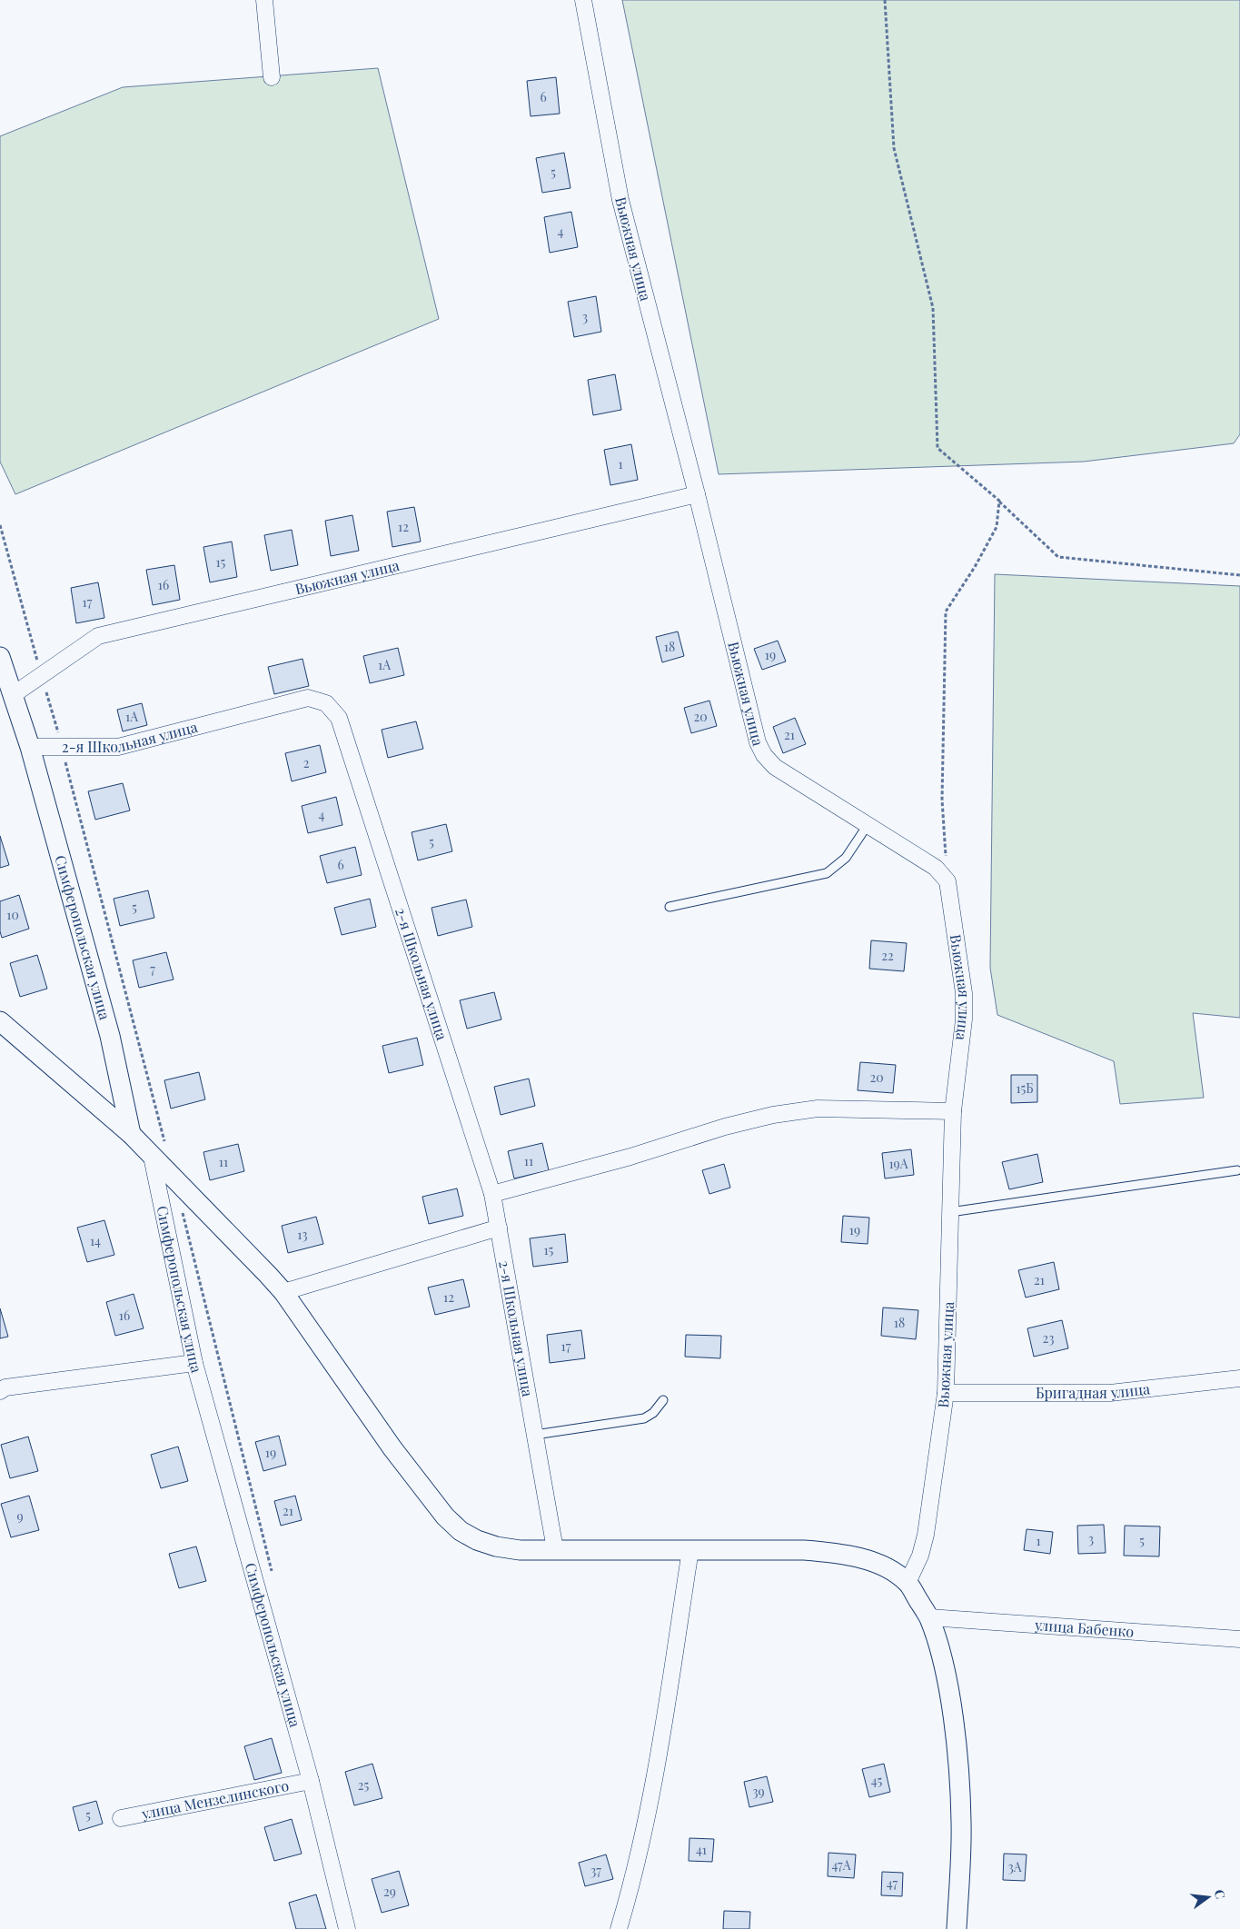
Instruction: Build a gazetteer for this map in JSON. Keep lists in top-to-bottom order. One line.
{"streets":{"street":["Вьюжная улица","2-я Школьная улица","Симферопольская улица","Бригадная улица","улица Бабенко","улица Мензелинского"]},"crossings":[["Вьюжная улица","Симферопольская улица"],["Вьюжная улица","Бригадная улица"],["2-я Школьная улица","Симферопольская улица"],["Симферопольская улица","улица Мензелинского"]],"house_numbers":["6","5","4","3","1","12","15","16","17","18","19","1А","1А","20","21","2","4","5","6","5","10","22","7","20","15Б","11","11","19А","19","13","14","15","21","12","16","18","23","17","19","21","9","3","1","5","45","25","39","5","41","47А","3А","37","47","29"],"north":"right"}
